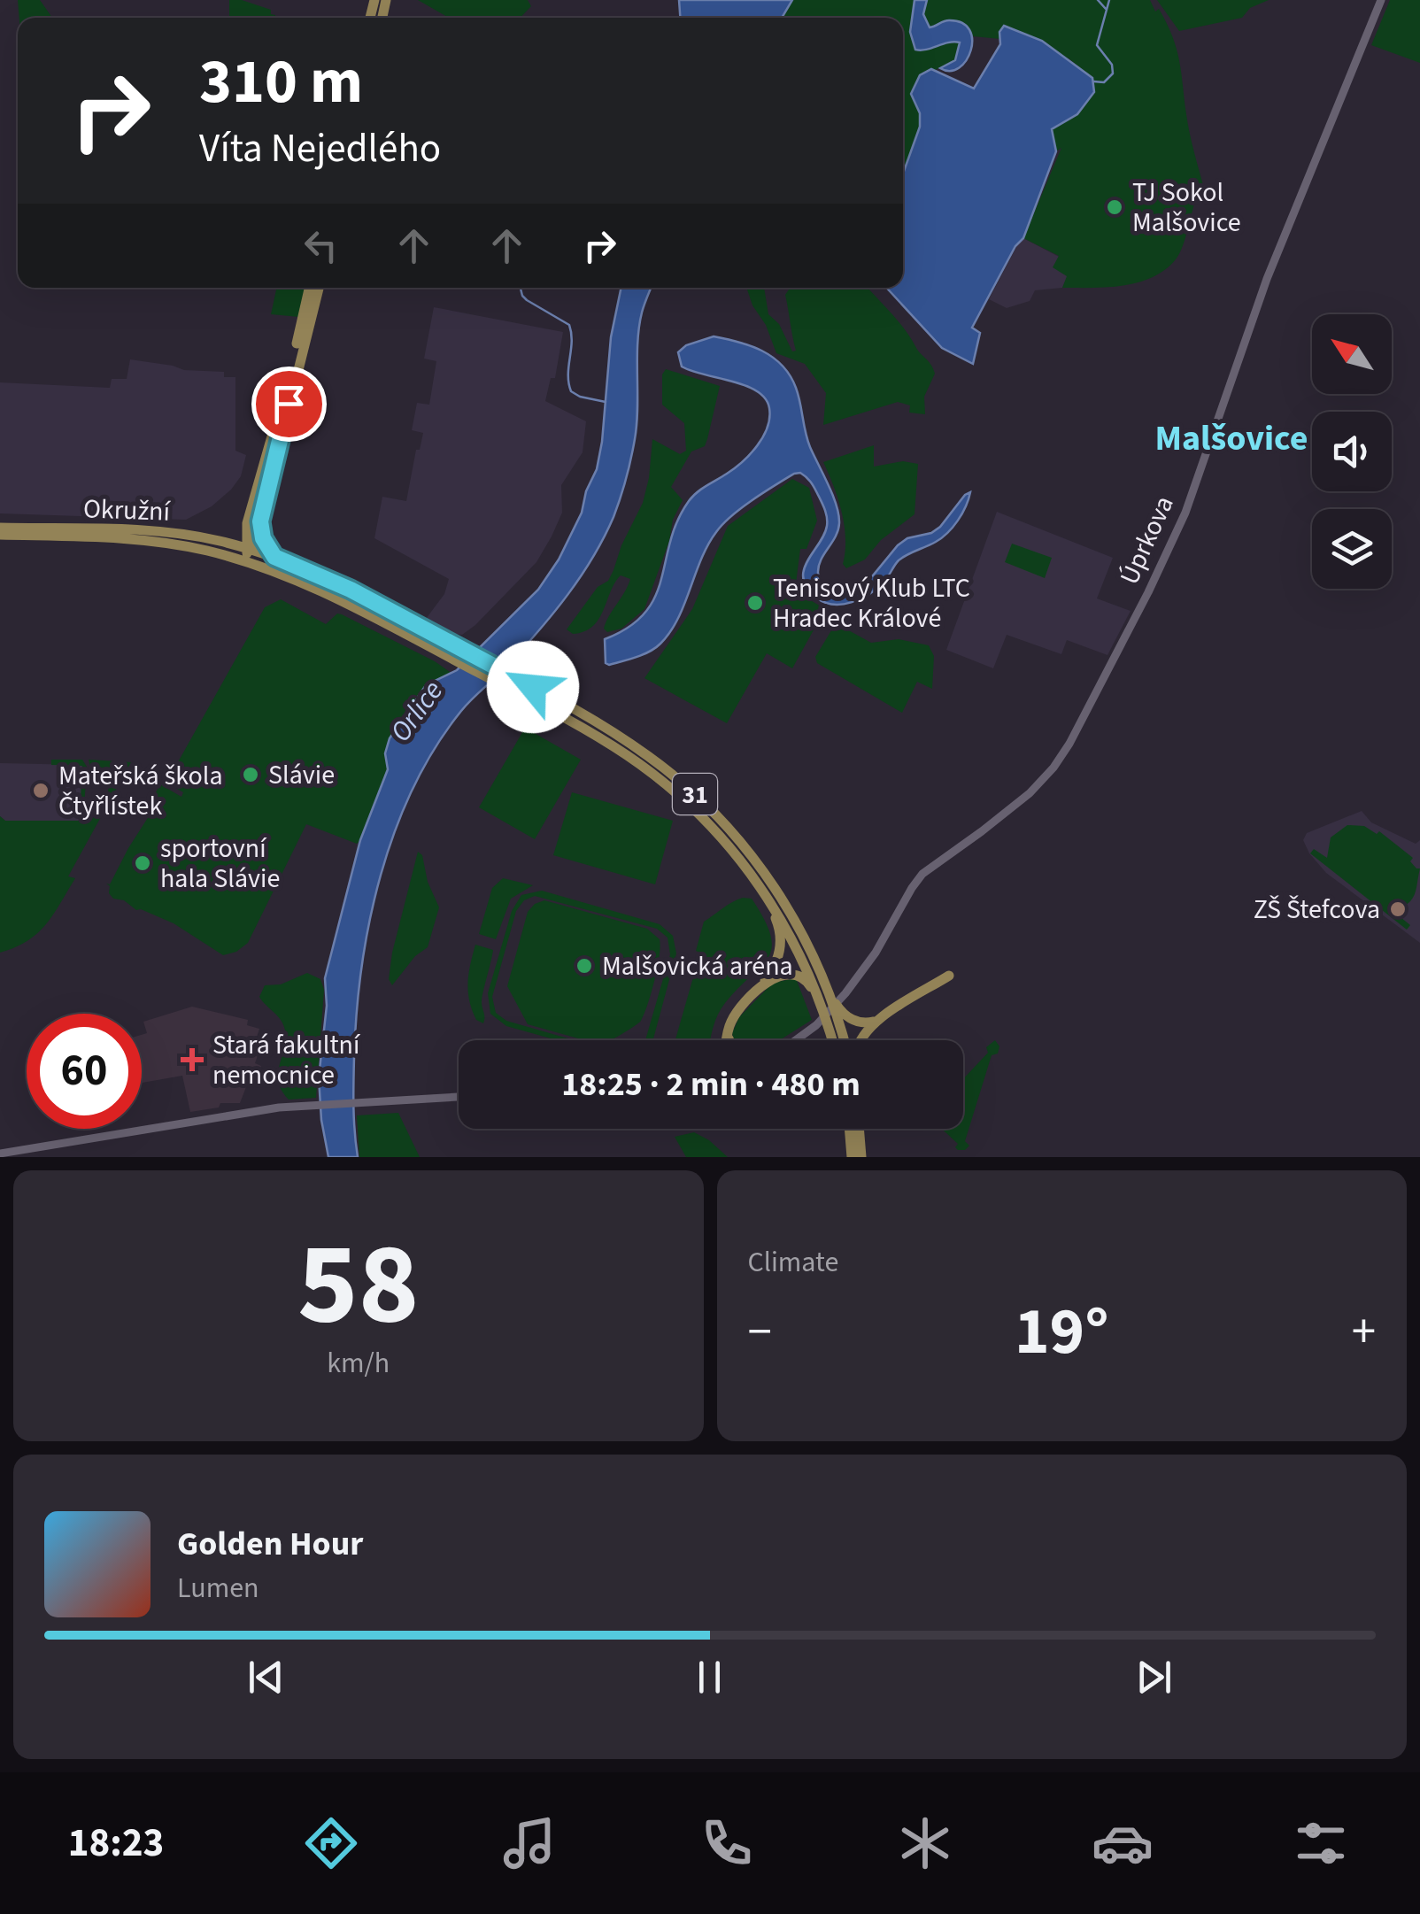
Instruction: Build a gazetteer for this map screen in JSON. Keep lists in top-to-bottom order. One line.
{"streets":{"main road":["Okružní","31"],"street":["Úprkova"]},"crossings":[["Okružní","31"]],"districts":["Malšovice"],"water":["Orlice"],"places":{"other":["TJ Sokol Malšovice","Tenisový Klub LTC Hradec Králové","Slávie","Mateřská škola Čtyřlístek","sportovní hala Slávie","ZŠ Štefcova","Malšovická aréna"],"health":["Stará fakultní nemocnice"]},"north":"top left","page":{"turn":["310 m","Víta Nejedlého"],"limit":"60","trip":"18:25 · 2 min · 480 m","tile":[["58","km/h"],"Climate"],"heat":["−","19°","+"],"song":["Golden Hour","Lumen"],"tabs":"18:23"}}
